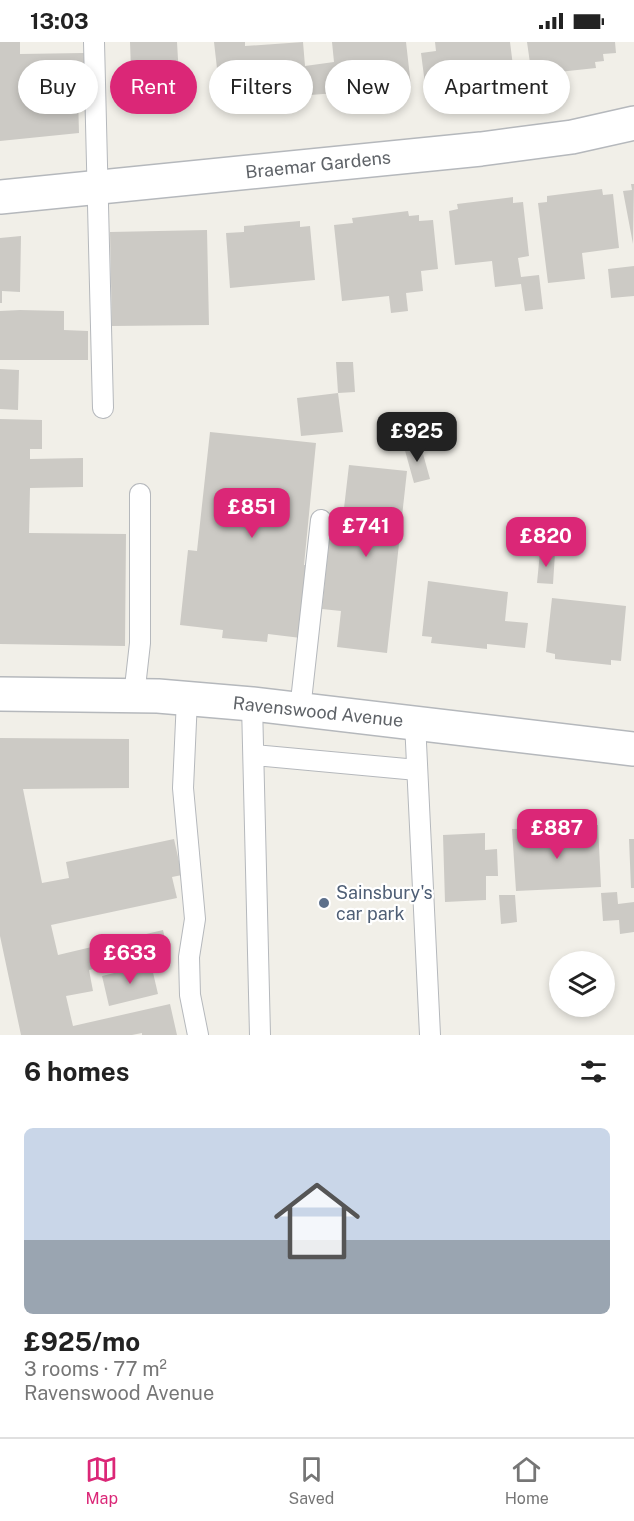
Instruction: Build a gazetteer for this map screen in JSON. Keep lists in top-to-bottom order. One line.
{"streets":{"street":["Braemar Gardens","Ravenswood Avenue"]},"places":["Sainsbury's car park"],"page":{"status":"13:03","chip":["Buy","Rent","Filters","New","Apartment"],"price":["£925","£851","£741","£820","£887","£633"],"heading":"6 homes","list":[{"name":"£925/mo","note":"3 rooms · 77 m² · Ravenswood Avenue"}],"tabs":["Map","Saved","Home"]}}
